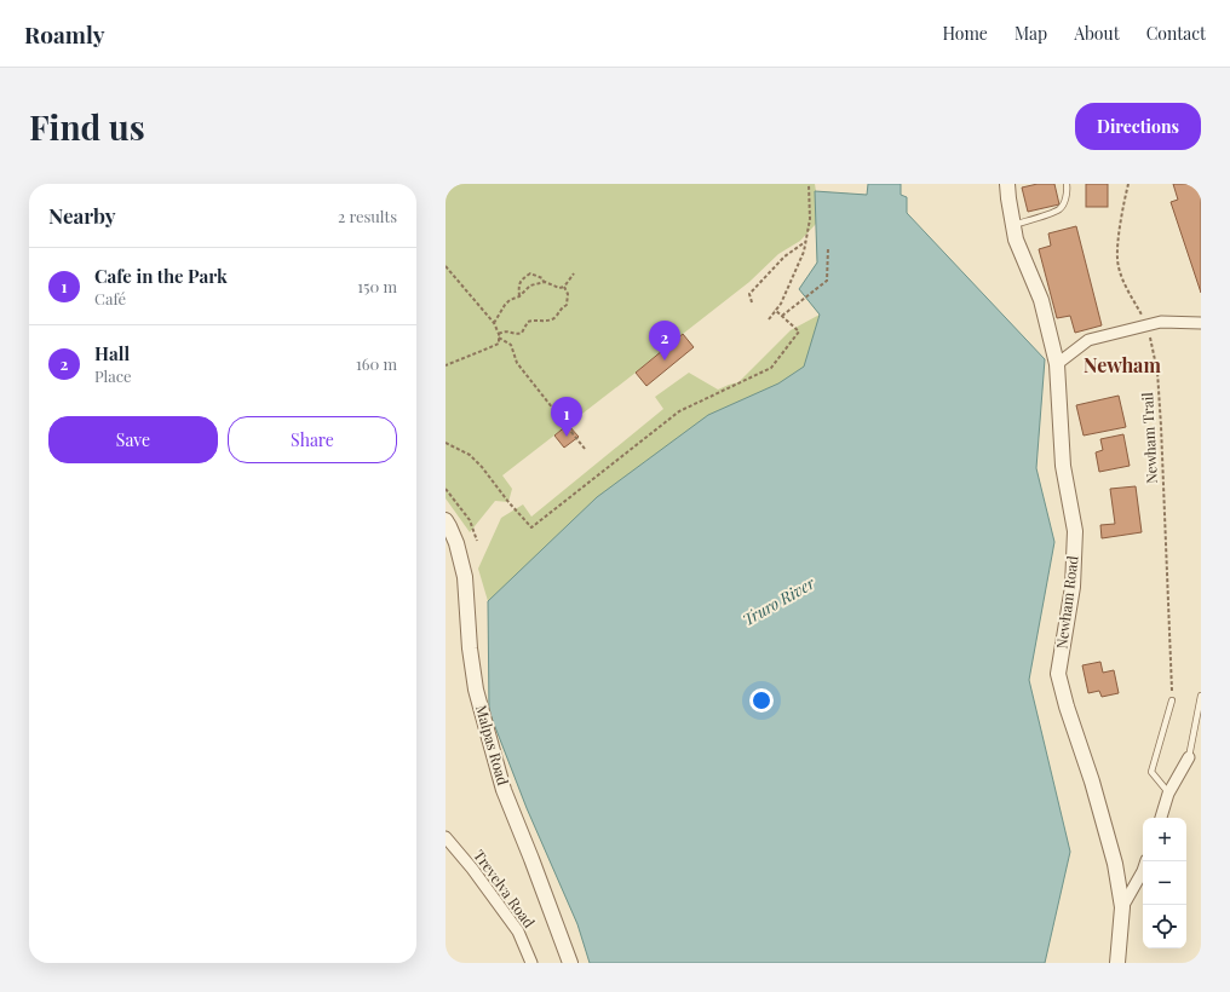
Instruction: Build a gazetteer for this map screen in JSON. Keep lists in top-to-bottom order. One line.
{"streets":{"street":["Newham Road","Malpas Road","Trevelva Road"],"path":["Newham Trail"]},"districts":["Newham"],"water":["Truro River"],"page":{"header":"Roamly","nav":["Home","Map","About","Contact"],"buttons":["Directions",["Save","Share"]],"title":"Find us","heading":["Nearby","2 results"],"list":[{"mark":"1","name":"Cafe in the Park","note":"Café","value":"150 m"},{"mark":"2","name":"Hall","note":"Place","value":"160 m"}],"pins":["2","1"],"map_buttons":["+","−"]}}
